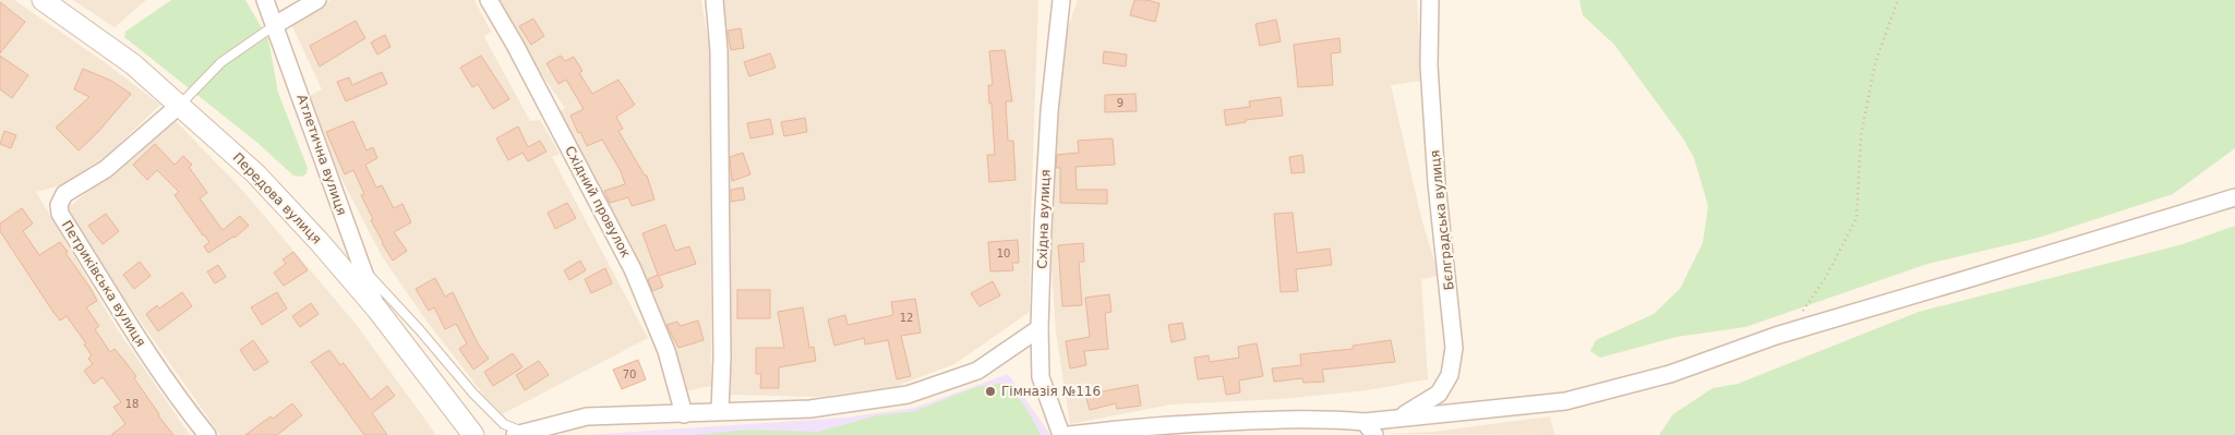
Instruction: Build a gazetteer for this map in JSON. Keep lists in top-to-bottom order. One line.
{"streets":{"street":["Атлетична вулиця","Передова вулиця","Східний провулок","Східна вулиця","Бєлградська вулиця","Петриківська вулиця"]},"crossings":[["Атлетична вулиця","Передова вулиця"],["Передова вулиця","Петриківська вулиця"]],"places":["Гімназія №116"],"house_numbers":["9","10","12","70","18"]}
